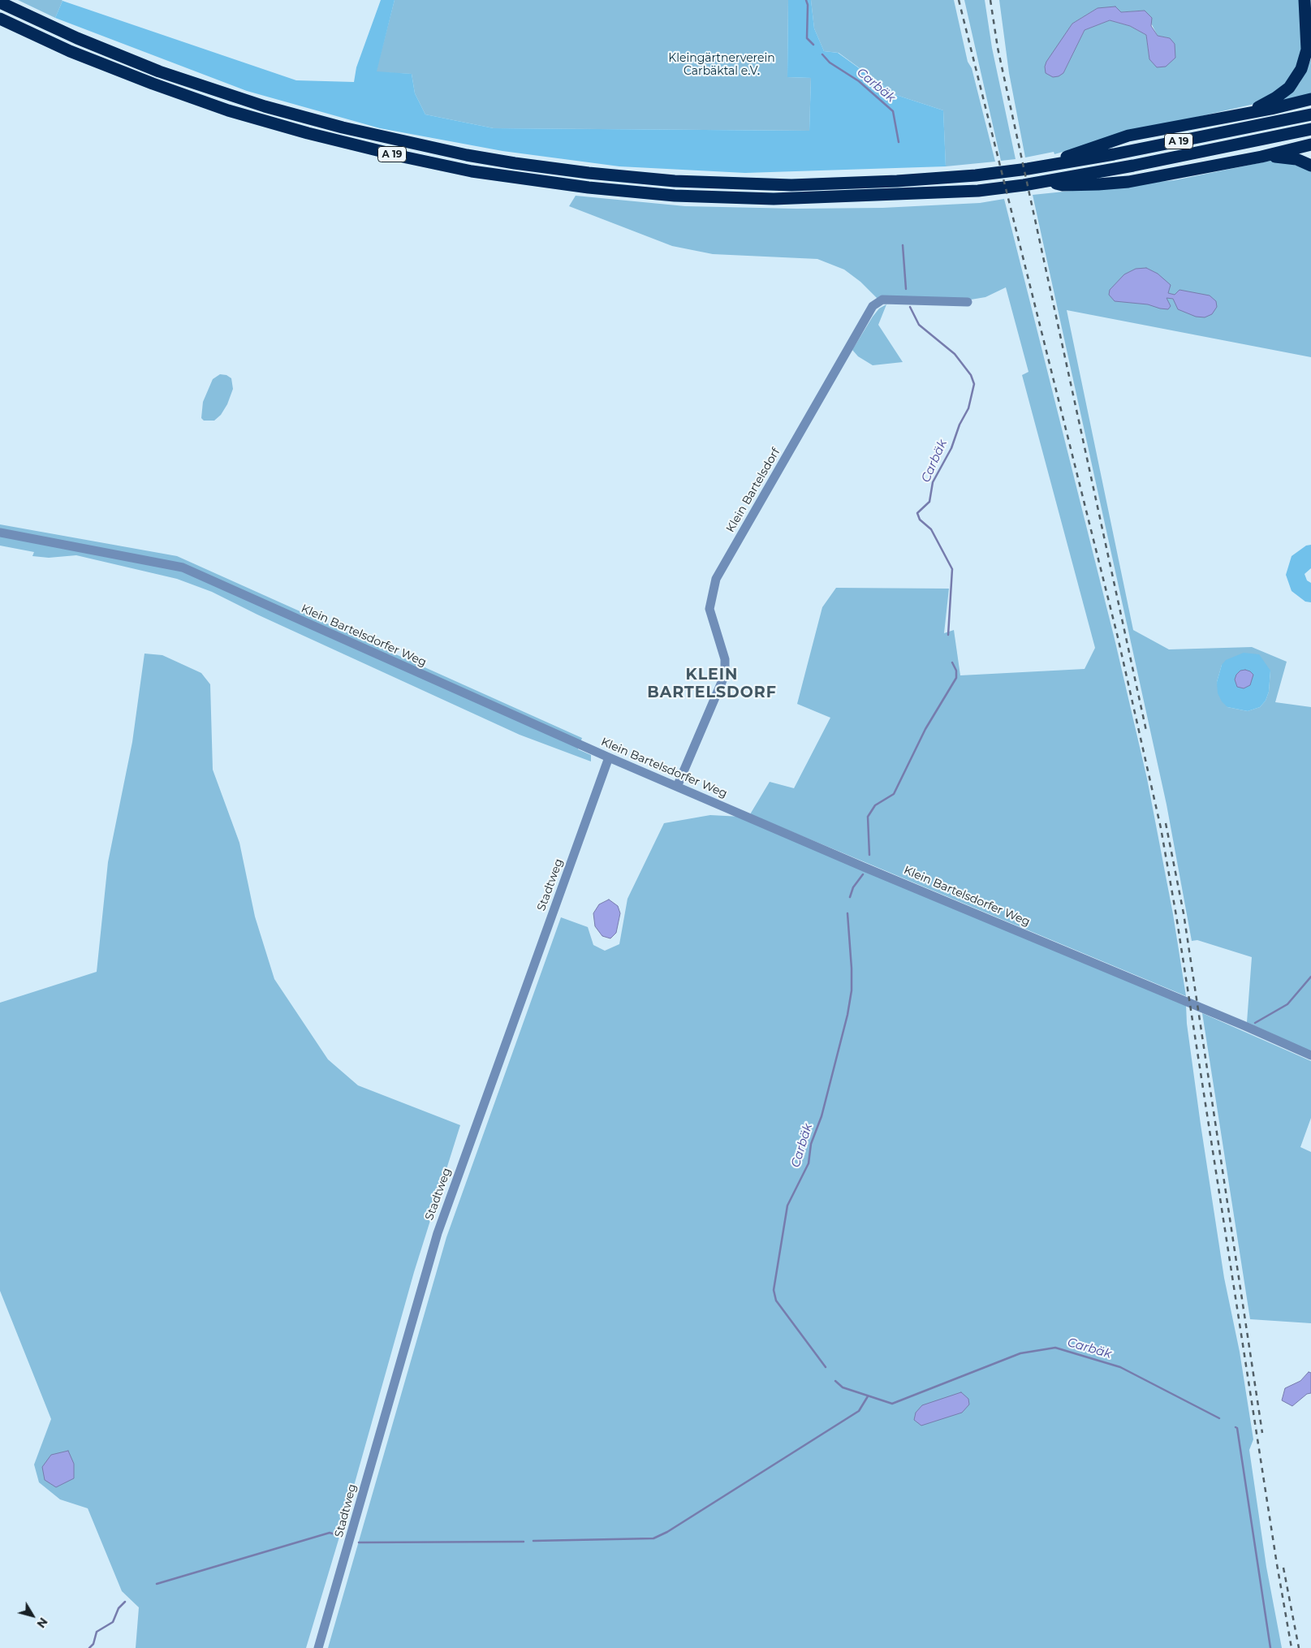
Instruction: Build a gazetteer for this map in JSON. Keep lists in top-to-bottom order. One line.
{"streets":{"highway":["A 19"],"street":["Klein Bartelsdorf","Klein Bartelsdorfer Weg","Stadtweg"]},"crossings":[["Klein Bartelsdorf","Klein Bartelsdorfer Weg"],["Klein Bartelsdorfer Weg","Stadtweg"]],"districts":["KLEIN BARTELSDORF"],"water":["Carbäk"],"parks":["Kleingärtnerverein Carbäktal e.V."],"north":"bottom right"}
